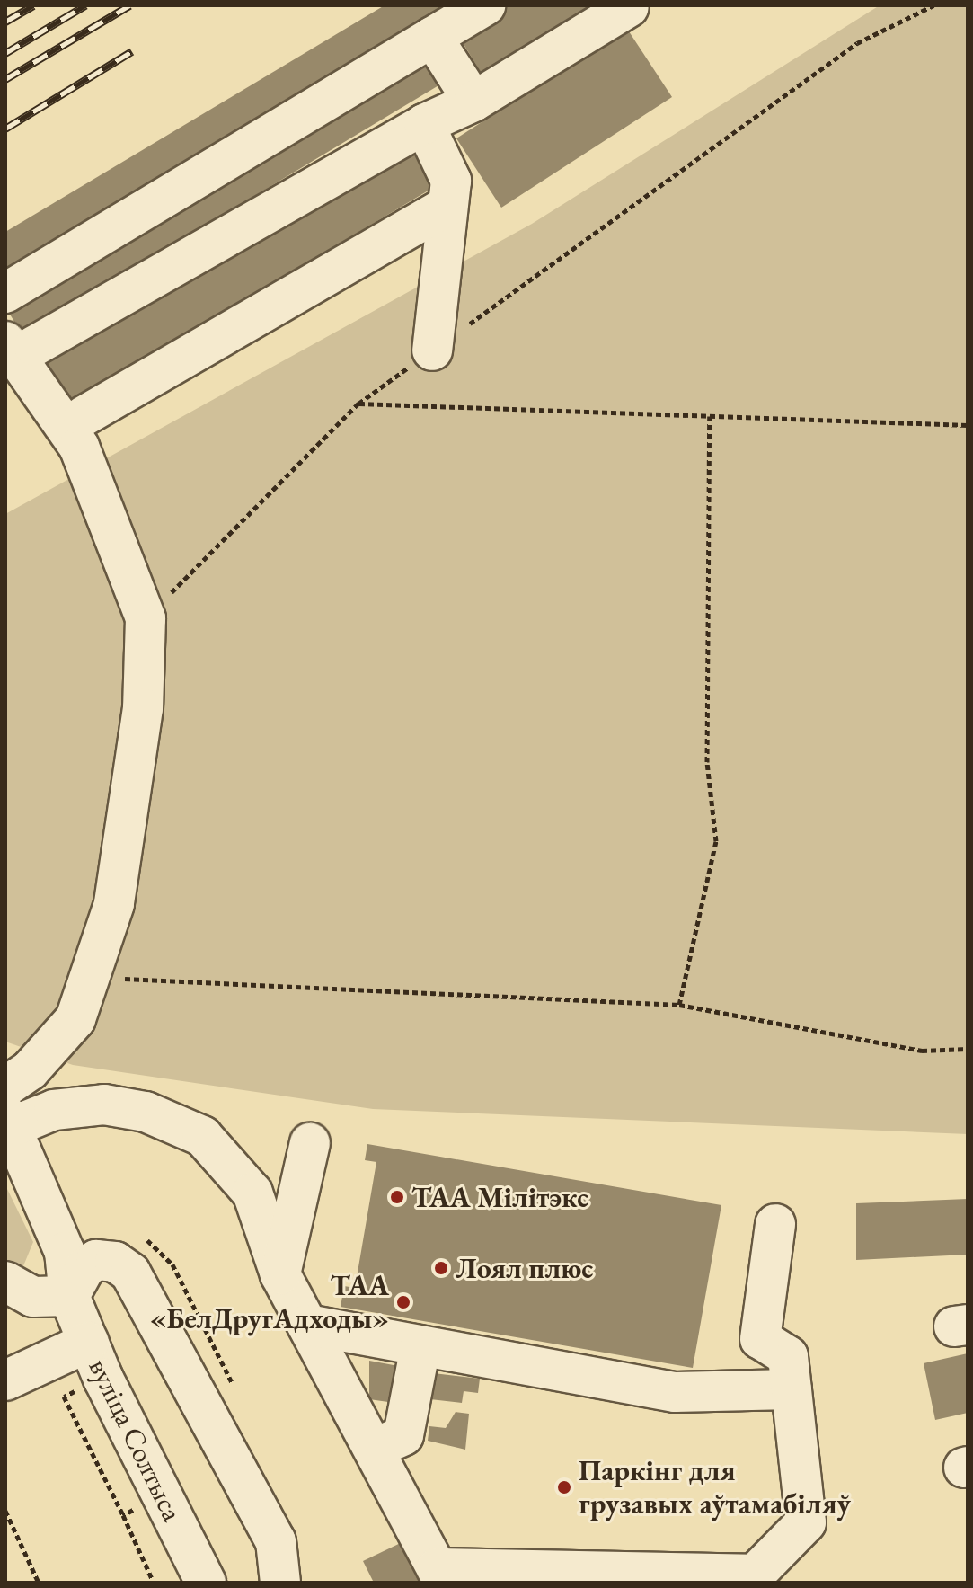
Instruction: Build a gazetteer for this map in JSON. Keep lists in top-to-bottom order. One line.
{"streets":{"street":["вуліца Солтыса"]},"places":["ТАА Мілітэкс","Лоял плюс","ТАА «БелДругАдходы»","Паркінг для грузавых аўтамабіляў"]}
